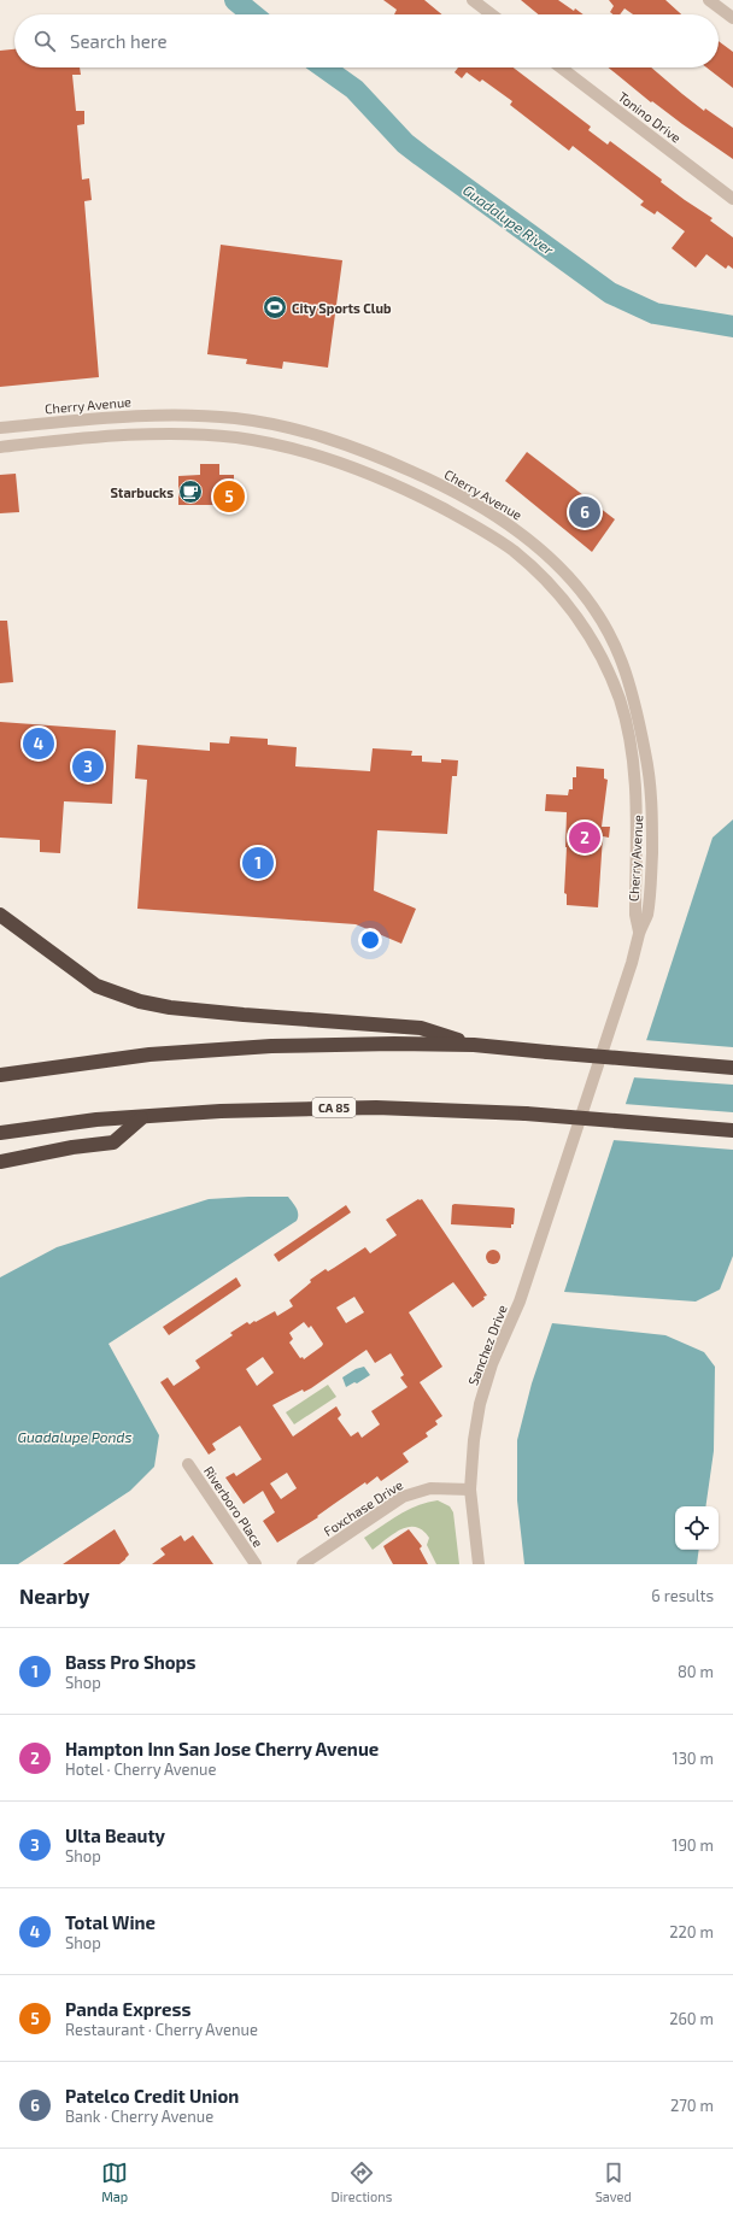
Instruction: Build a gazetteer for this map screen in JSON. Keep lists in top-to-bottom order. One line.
{"streets":{"highway":["CA 85"],"street":["Tonino Drive","Cherry Avenue","Sanchez Drive","Riverboro Place","Foxchase Drive"]},"crossings":[["Cherry Avenue","Sanchez Drive"],["Sanchez Drive","Foxchase Drive"]],"water":["Guadalupe River","Guadalupe Ponds"],"places":{"sports":["City Sports Club"],"cafe":["Starbucks"]},"page":{"search":"Search here","pins":["5","6","4","3","2","1"],"heading":["Nearby","6 results"],"list":[{"mark":"1","name":"Bass Pro Shops","note":"Shop","value":"80 m"},{"mark":"2","name":"Hampton Inn San Jose Cherry Avenue","note":"Hotel · Cherry Avenue","value":"130 m"},{"mark":"3","name":"Ulta Beauty","note":"Shop","value":"190 m"},{"mark":"4","name":"Total Wine","note":"Shop","value":"220 m"},{"mark":"5","name":"Panda Express","note":"Restaurant · Cherry Avenue","value":"260 m"},{"mark":"6","name":"Patelco Credit Union","note":"Bank · Cherry Avenue","value":"270 m"}],"nav":["Map","Directions","Saved"]}}
